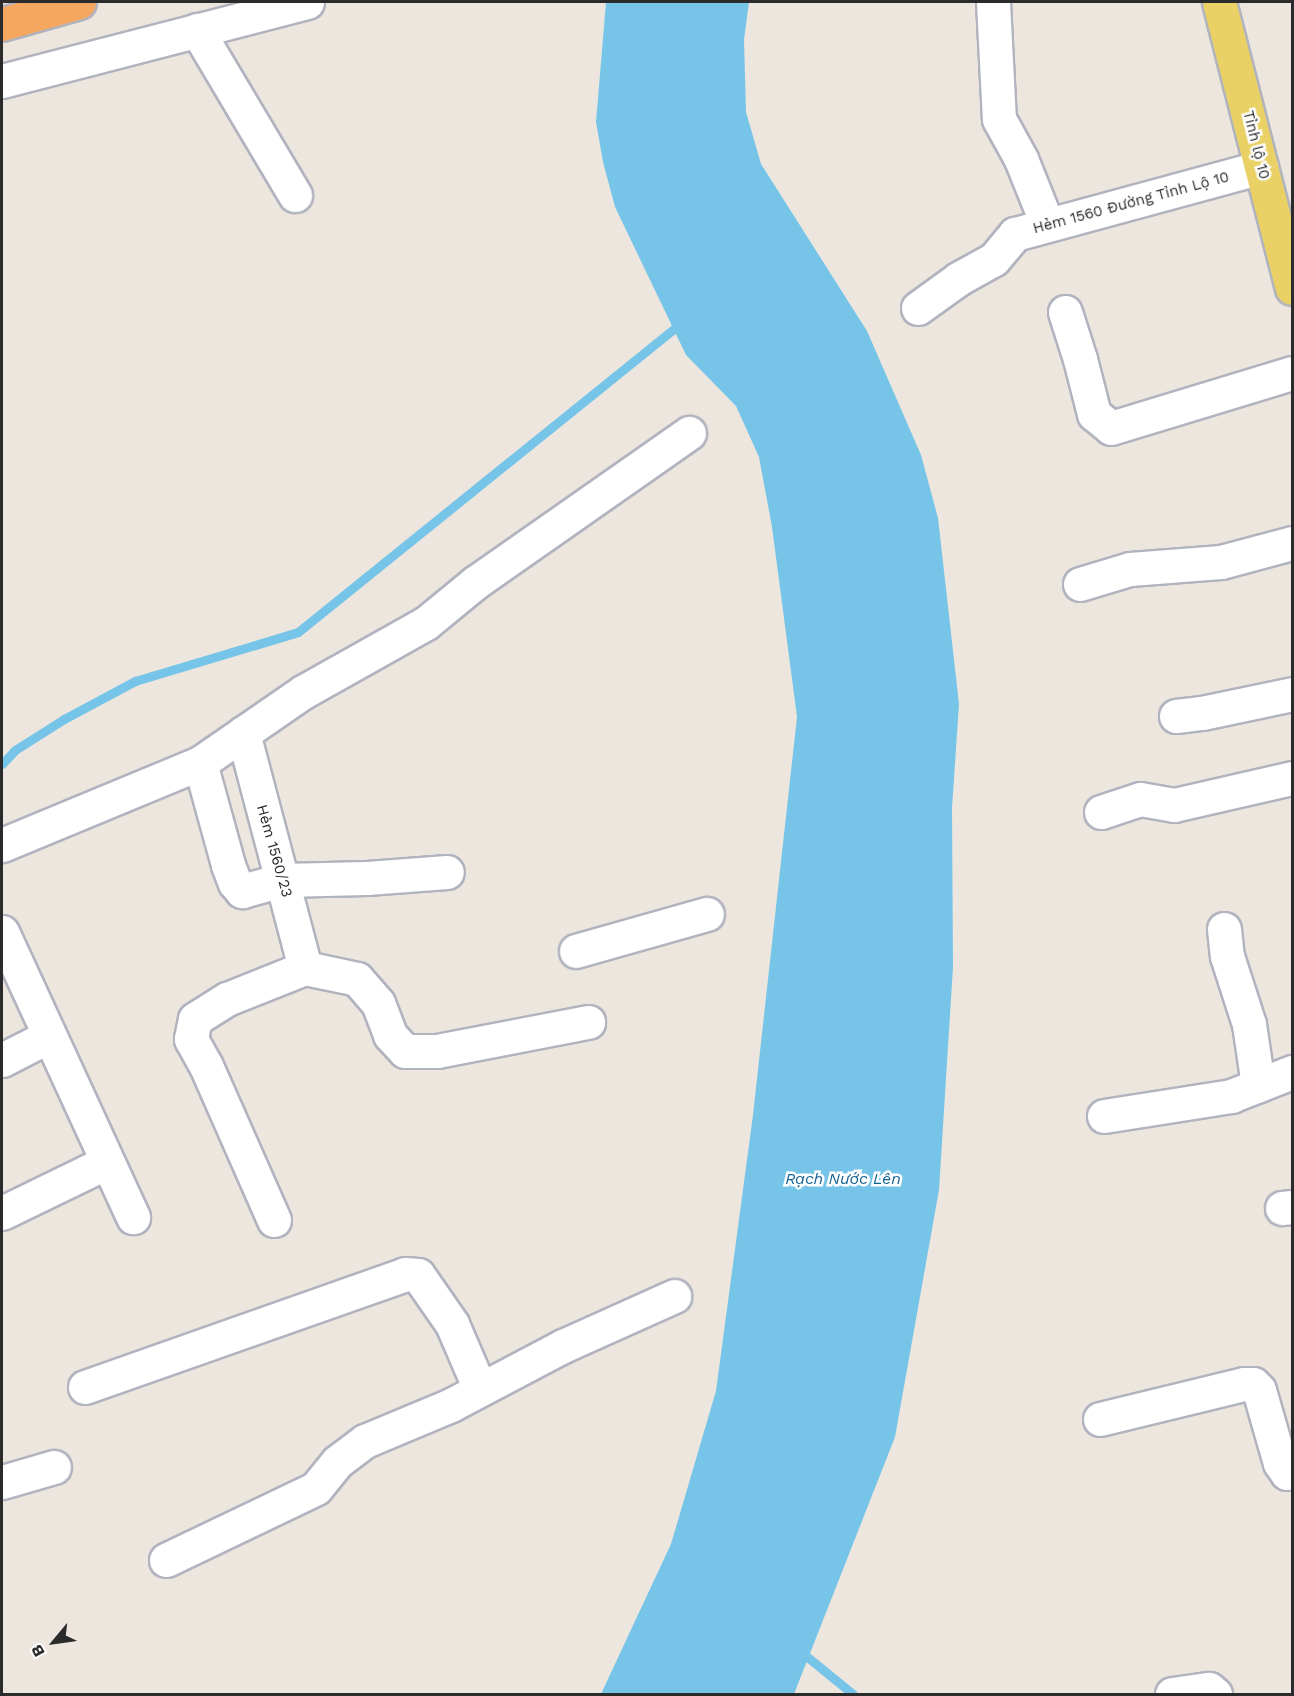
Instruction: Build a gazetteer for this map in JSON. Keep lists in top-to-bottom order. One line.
{"streets":{"main road":["Tỉnh lộ 10"],"street":["Hẻm 1560 Đường Tỉnh Lộ 10","Hẻm 1560/23"]},"crossings":[["Tỉnh lộ 10","Hẻm 1560 Đường Tỉnh Lộ 10"]],"water":["Rạch Nước Lên"],"north":"bottom left"}
